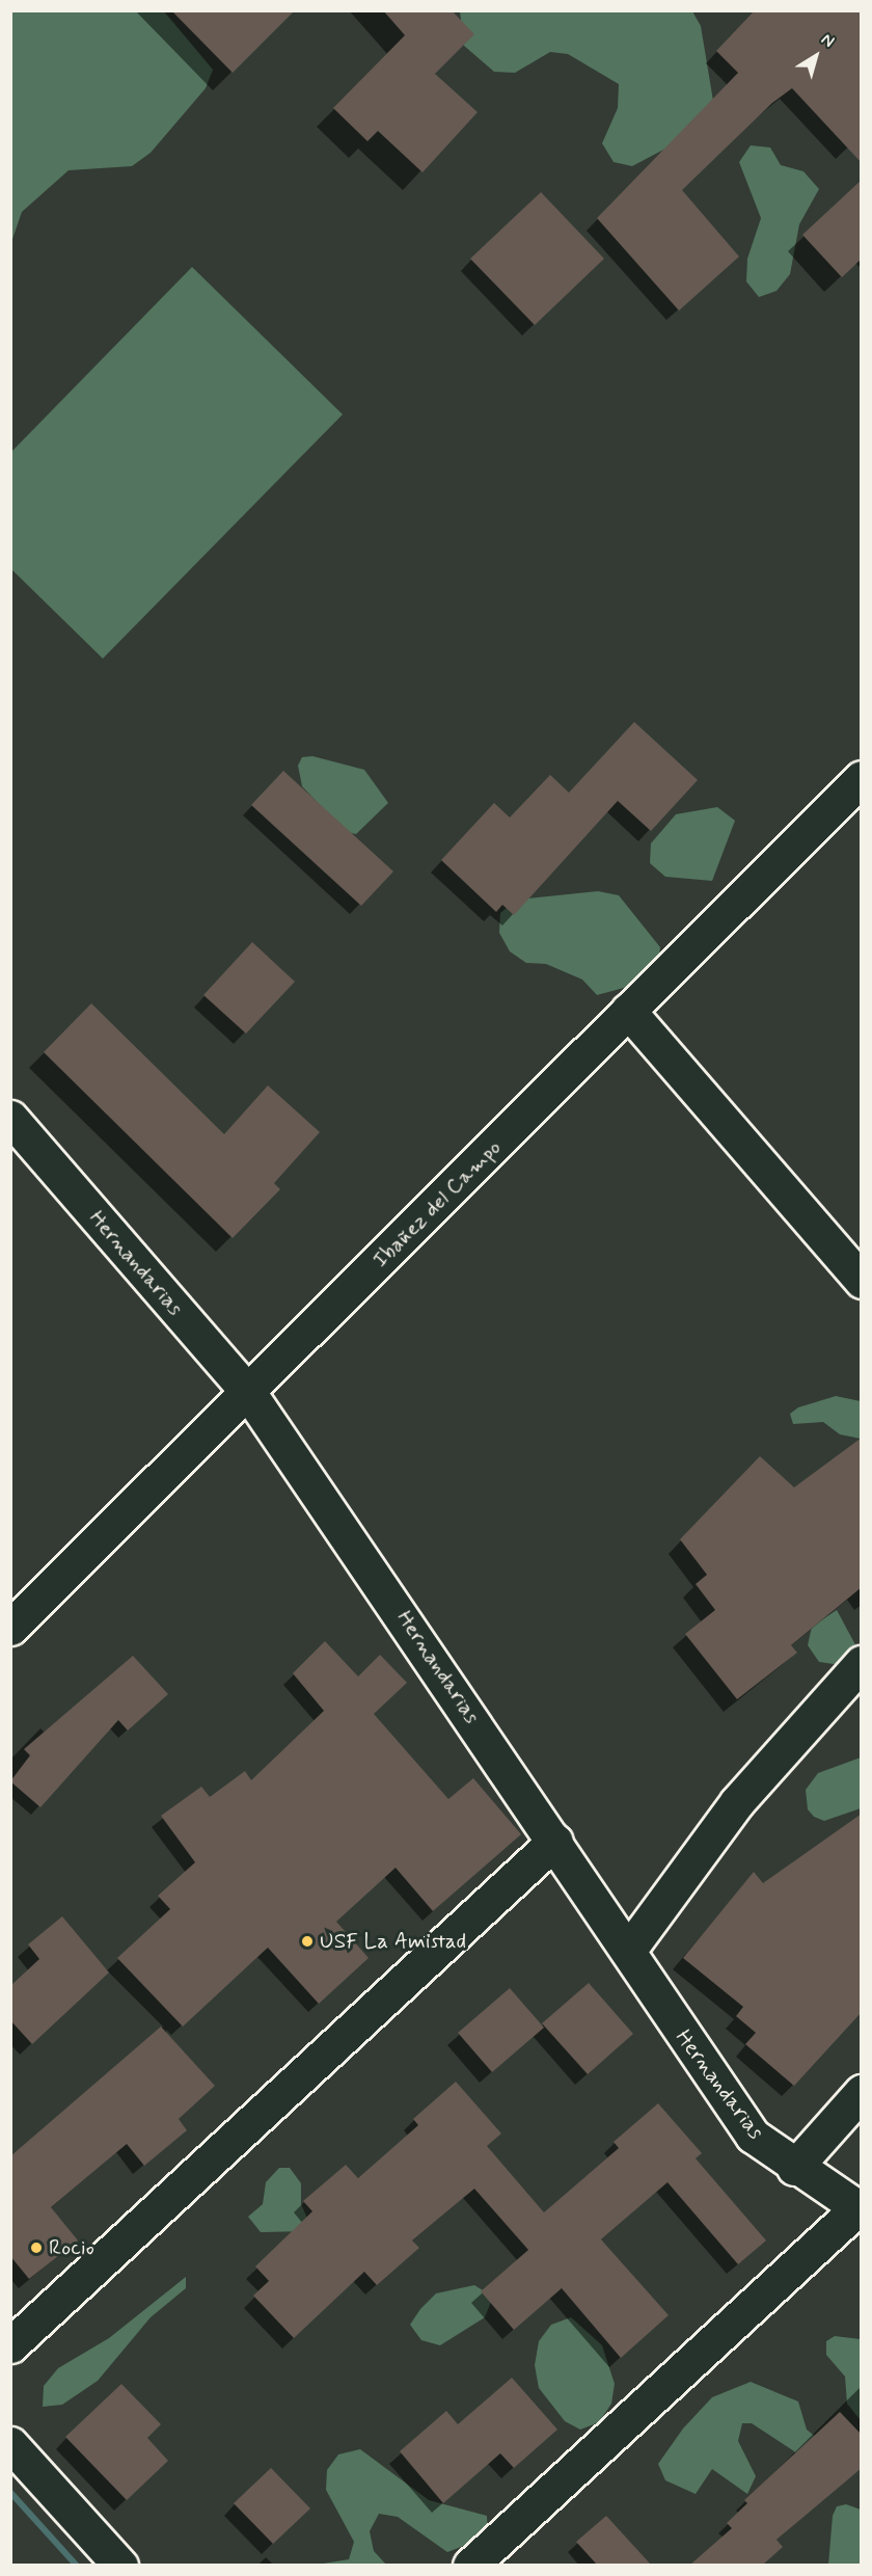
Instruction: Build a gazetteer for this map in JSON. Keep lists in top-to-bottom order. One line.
{"streets":{"street":["Ibañez del Campo","Hernandarias"]},"crossings":[["Ibañez del Campo","Hernandarias"]],"places":["USF La Amistad","Rocio"],"north":"top right"}
